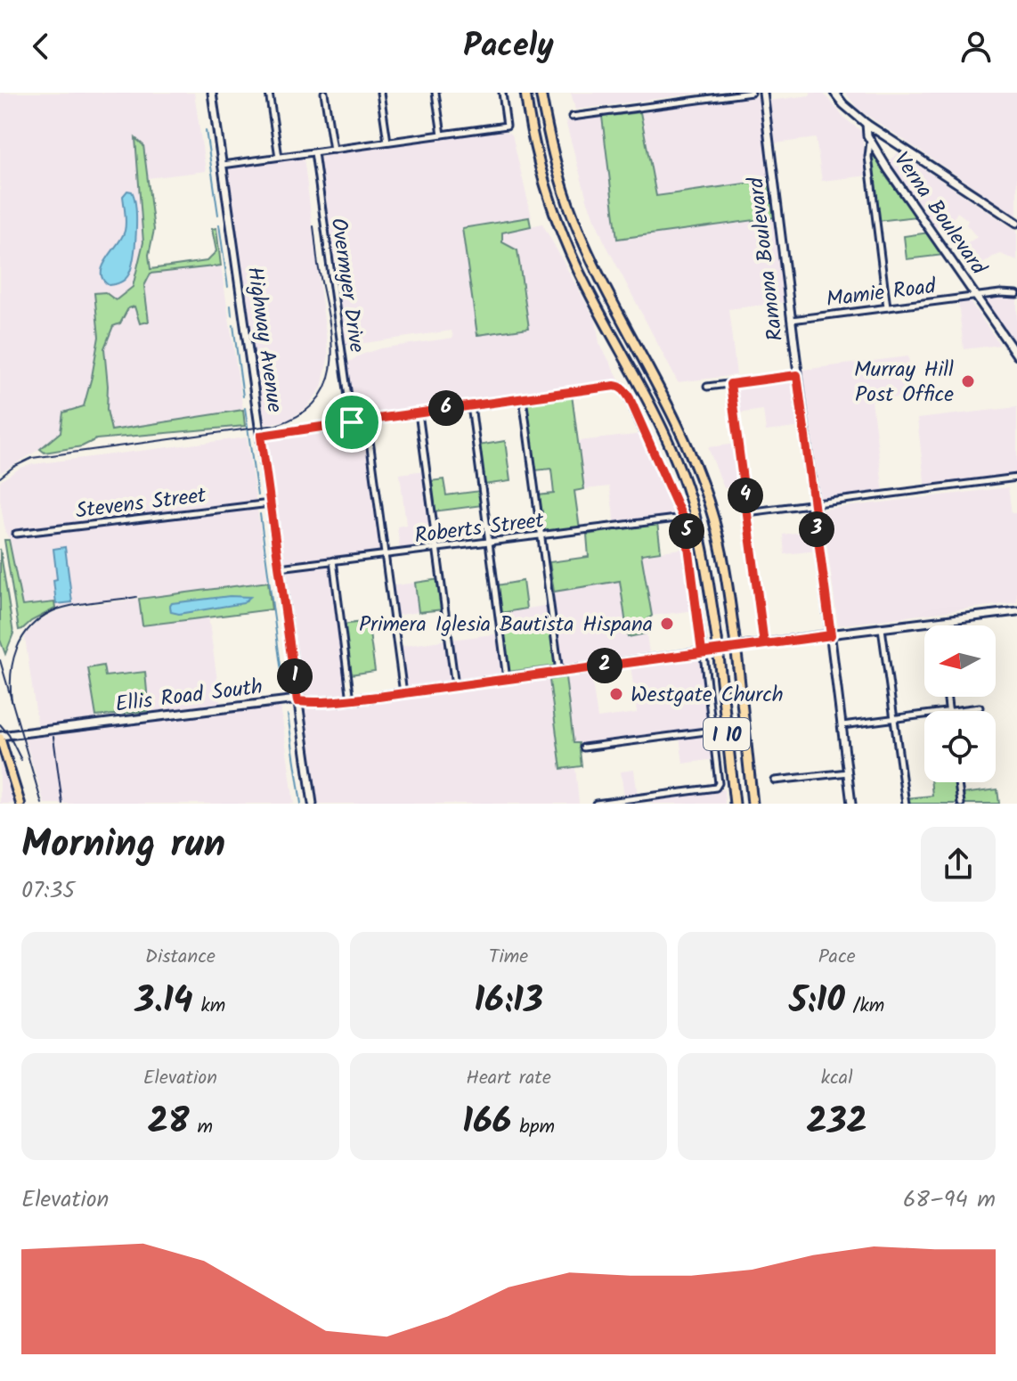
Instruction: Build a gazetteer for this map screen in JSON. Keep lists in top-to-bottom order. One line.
{"streets":{"highway":["I 10"],"street":["Verna Boulevard","Ramona Boulevard","Overmyer Drive","Mamie Road","Highway Avenue","Stevens Street","Roberts Street","Ellis Road South"]},"crossings":[["Verna Boulevard","Mamie Road"],["Ramona Boulevard","Mamie Road"],["Ramona Boulevard","Ellis Road South"],["Highway Avenue","Stevens Street"],["Highway Avenue","Roberts Street"],["Highway Avenue","Ellis Road South"]],"places":["Murray Hill Post Office","Primera Iglesia Bautista Hispana","Westgate Church"],"north":"left","page":{"header":"Pacely","pins":["6","4","3","5","2","1"],"heading":["Morning run","07:35"],"stats":[["Distance","3.14 km"],["Time","16:13"],["Pace","5:10 /km"],["Elevation","28 m"],["Heart rate","166 bpm"],["kcal","232"]],"chart":["Elevation","68–94 m"]}}
